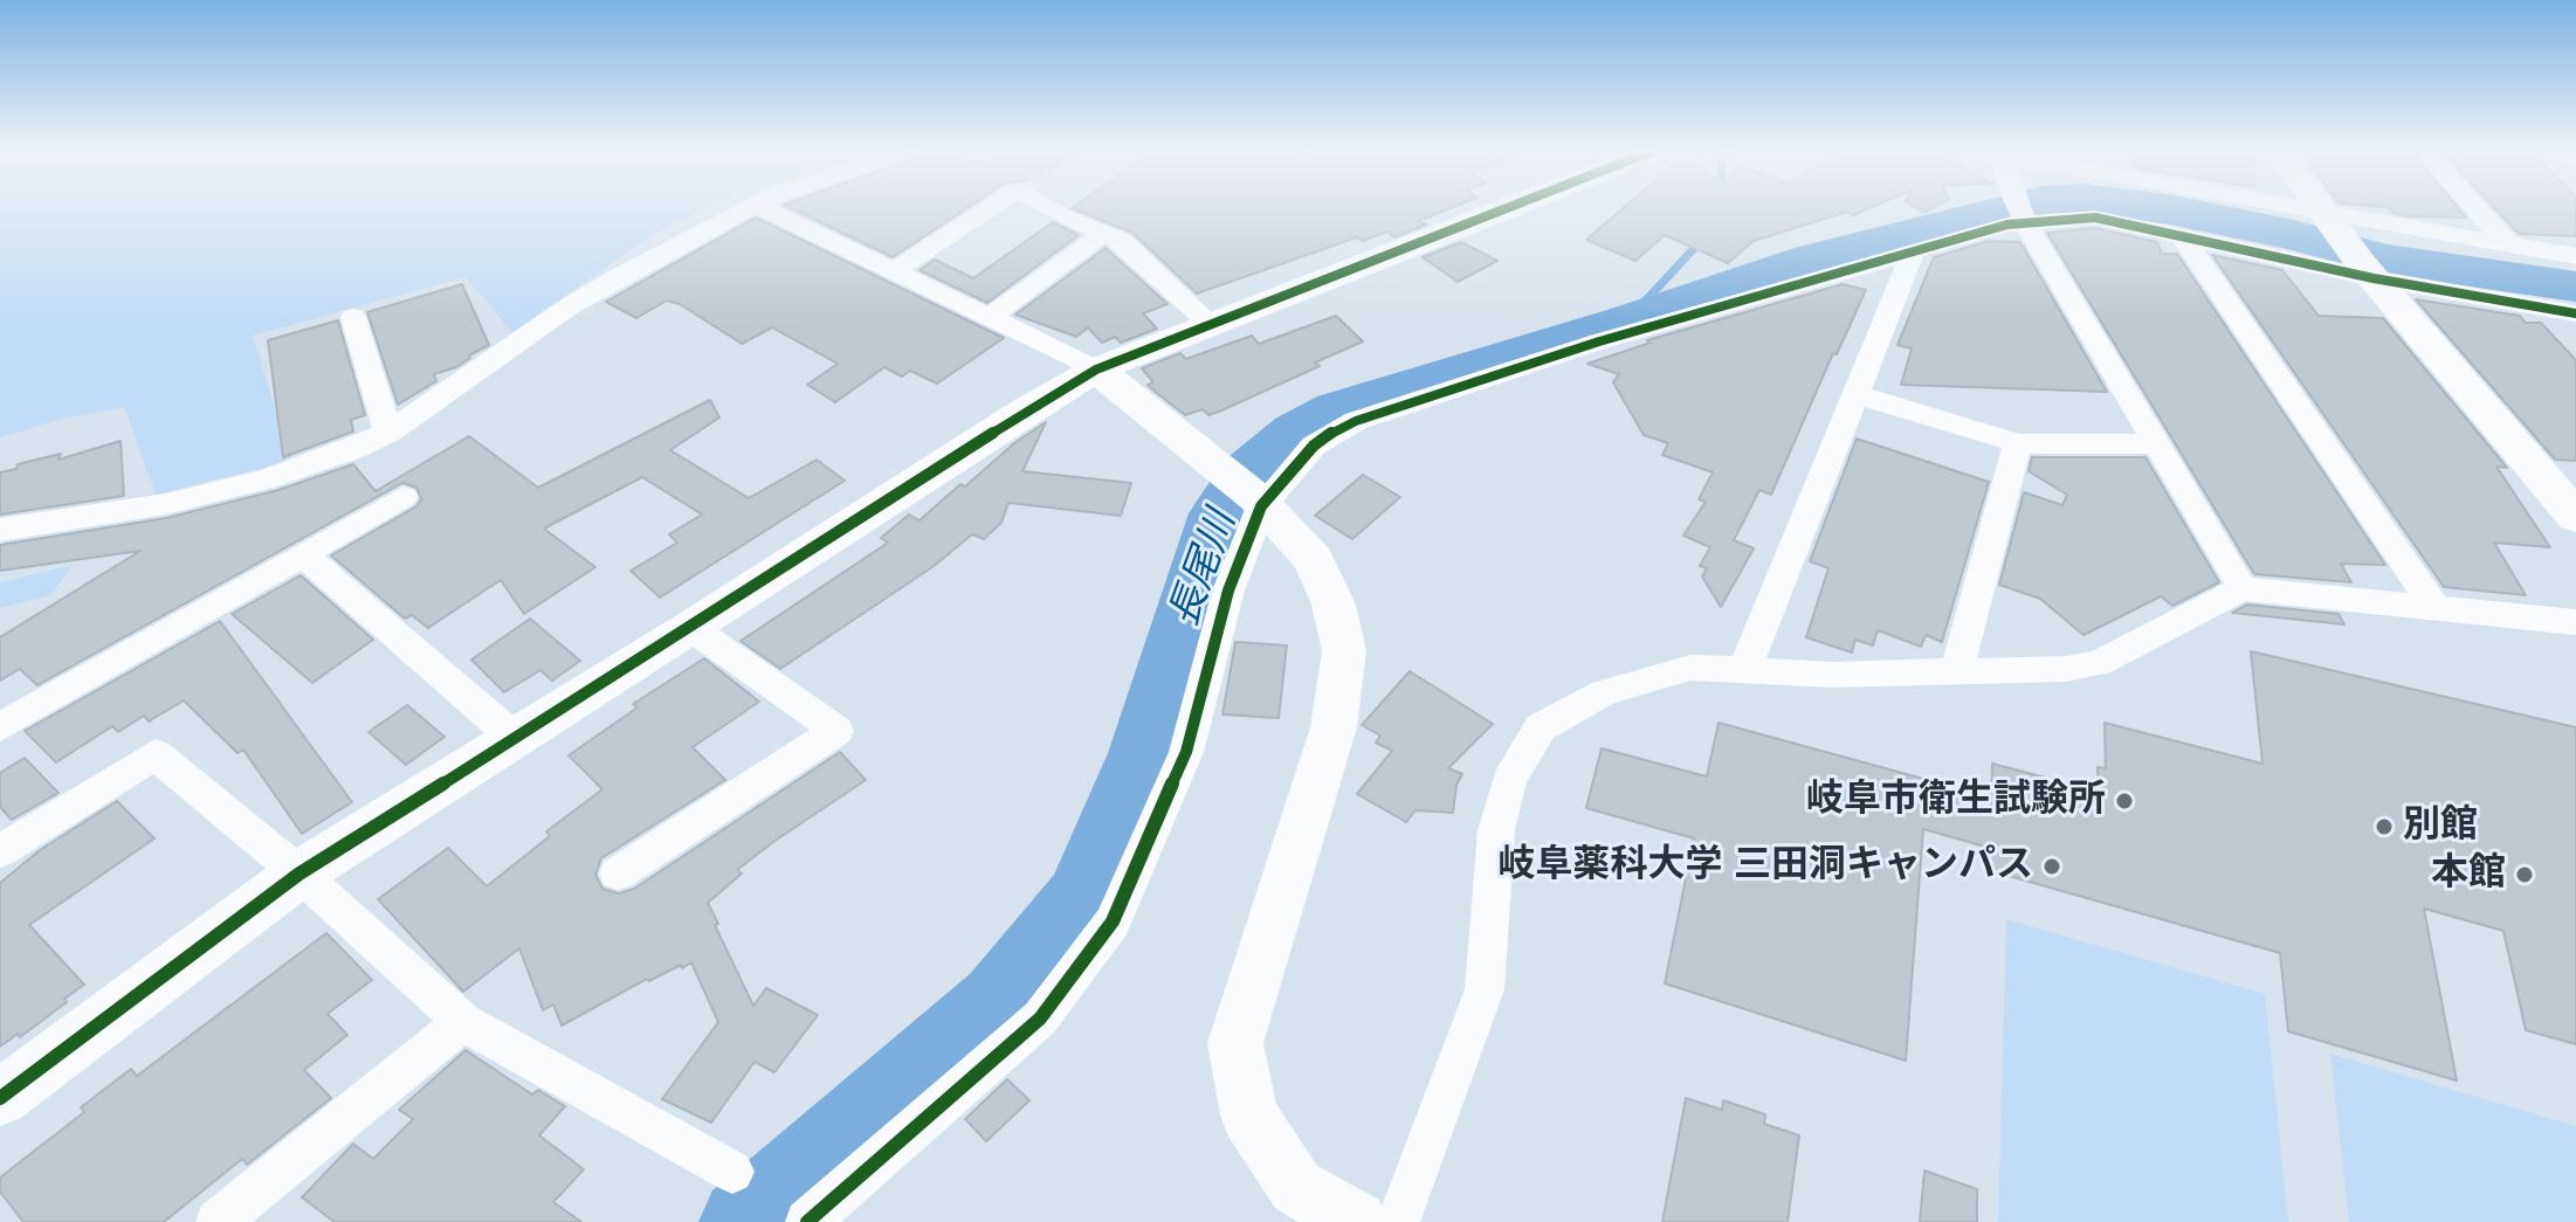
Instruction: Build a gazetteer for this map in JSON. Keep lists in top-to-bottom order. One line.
{"water":["長尾川"],"places":["岐阜市衛生試験所","別館","岐阜薬科大学 三田洞キャンパス","本館"]}
